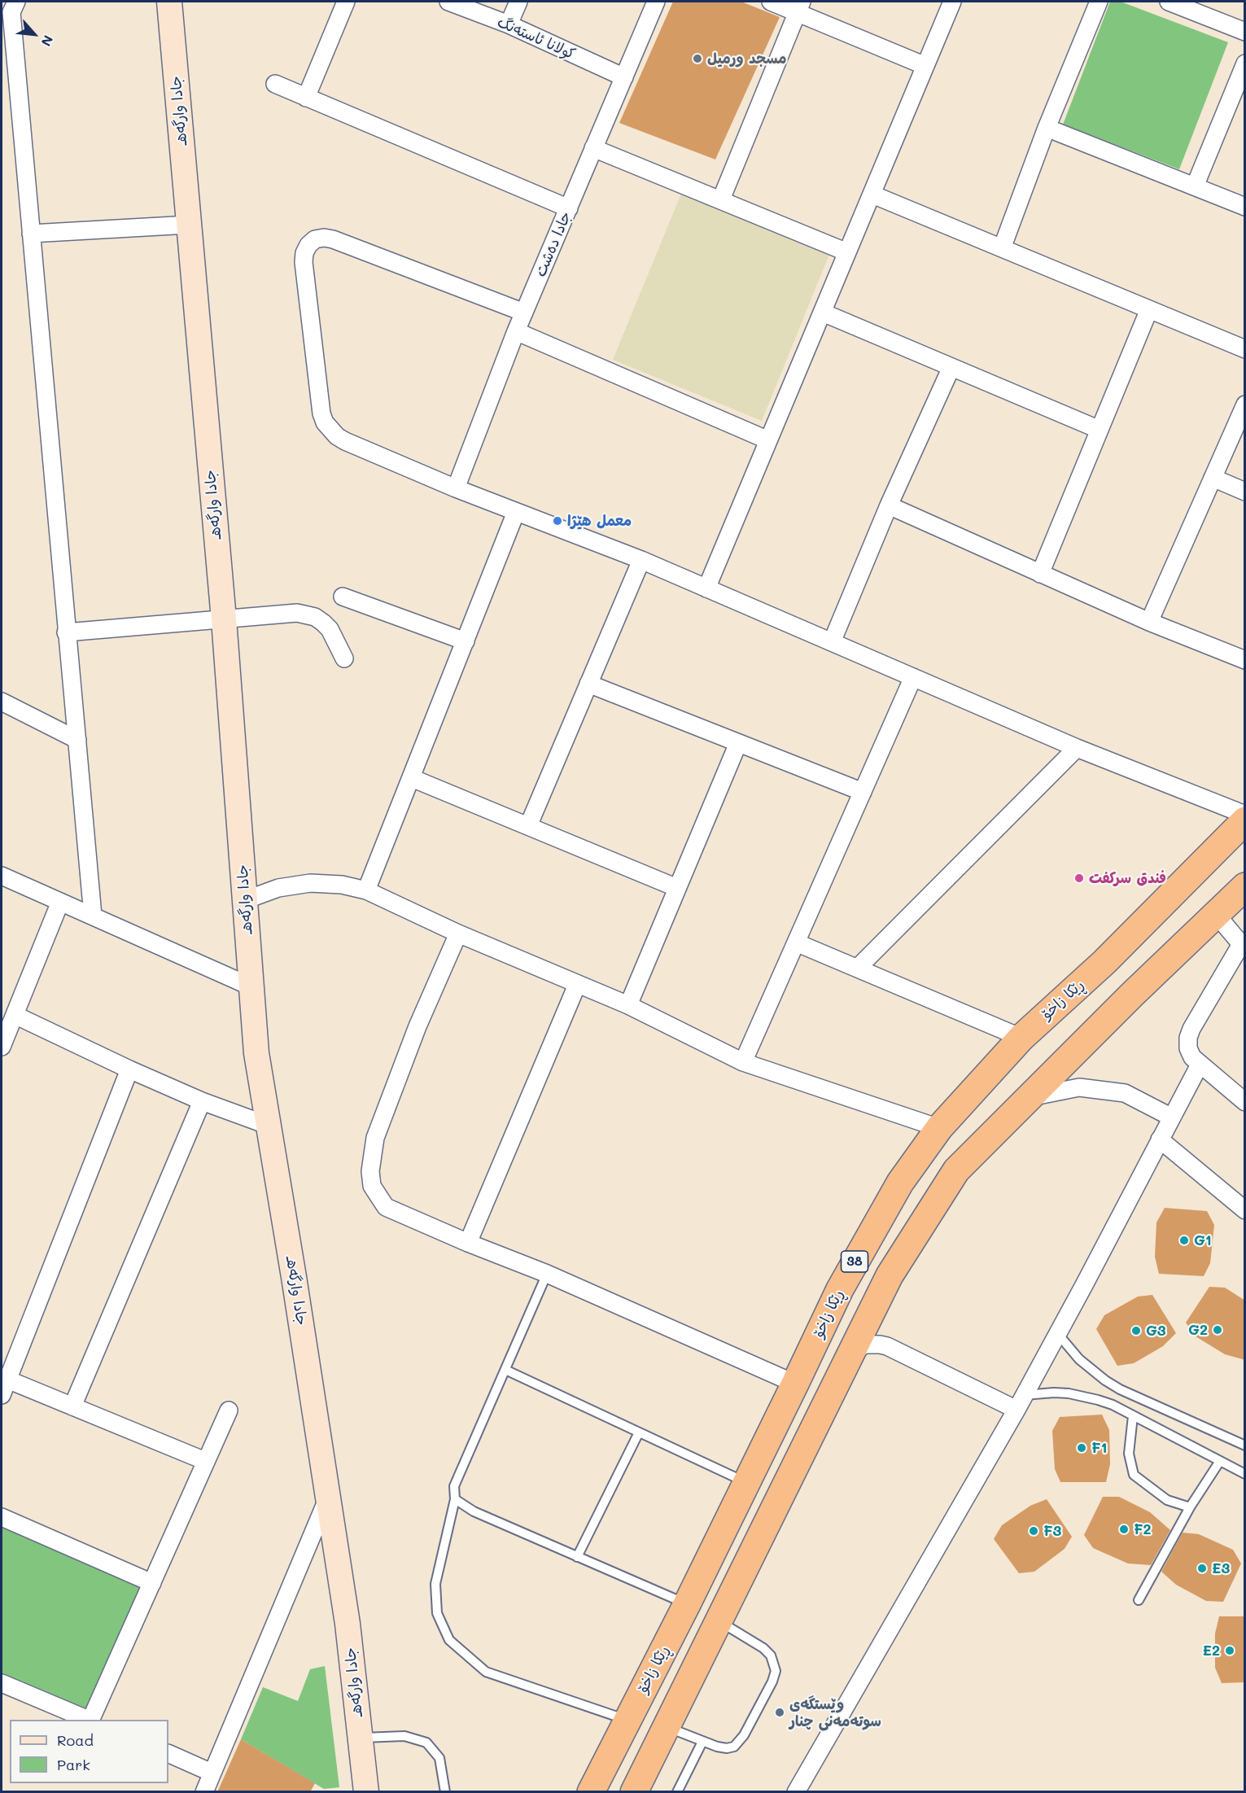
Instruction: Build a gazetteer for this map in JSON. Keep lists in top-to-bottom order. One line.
{"streets":{"highway":["ڕێکا زاخۆ","38"],"street":["کولانا ئاستەنگ","جادا وارگه‌هـ","جادا دەشت"]},"crossings":[["کولانا ئاستەنگ","جادا دەشت"]],"places":["مسجد ورميل","معمل ھێژا","فندق سركفت","G1","G2","G3","F1","F2","F3","E3","E2","وێستگەی سوتەمەنی چنار"],"legend":["Road","Park"],"north":"bottom right"}
